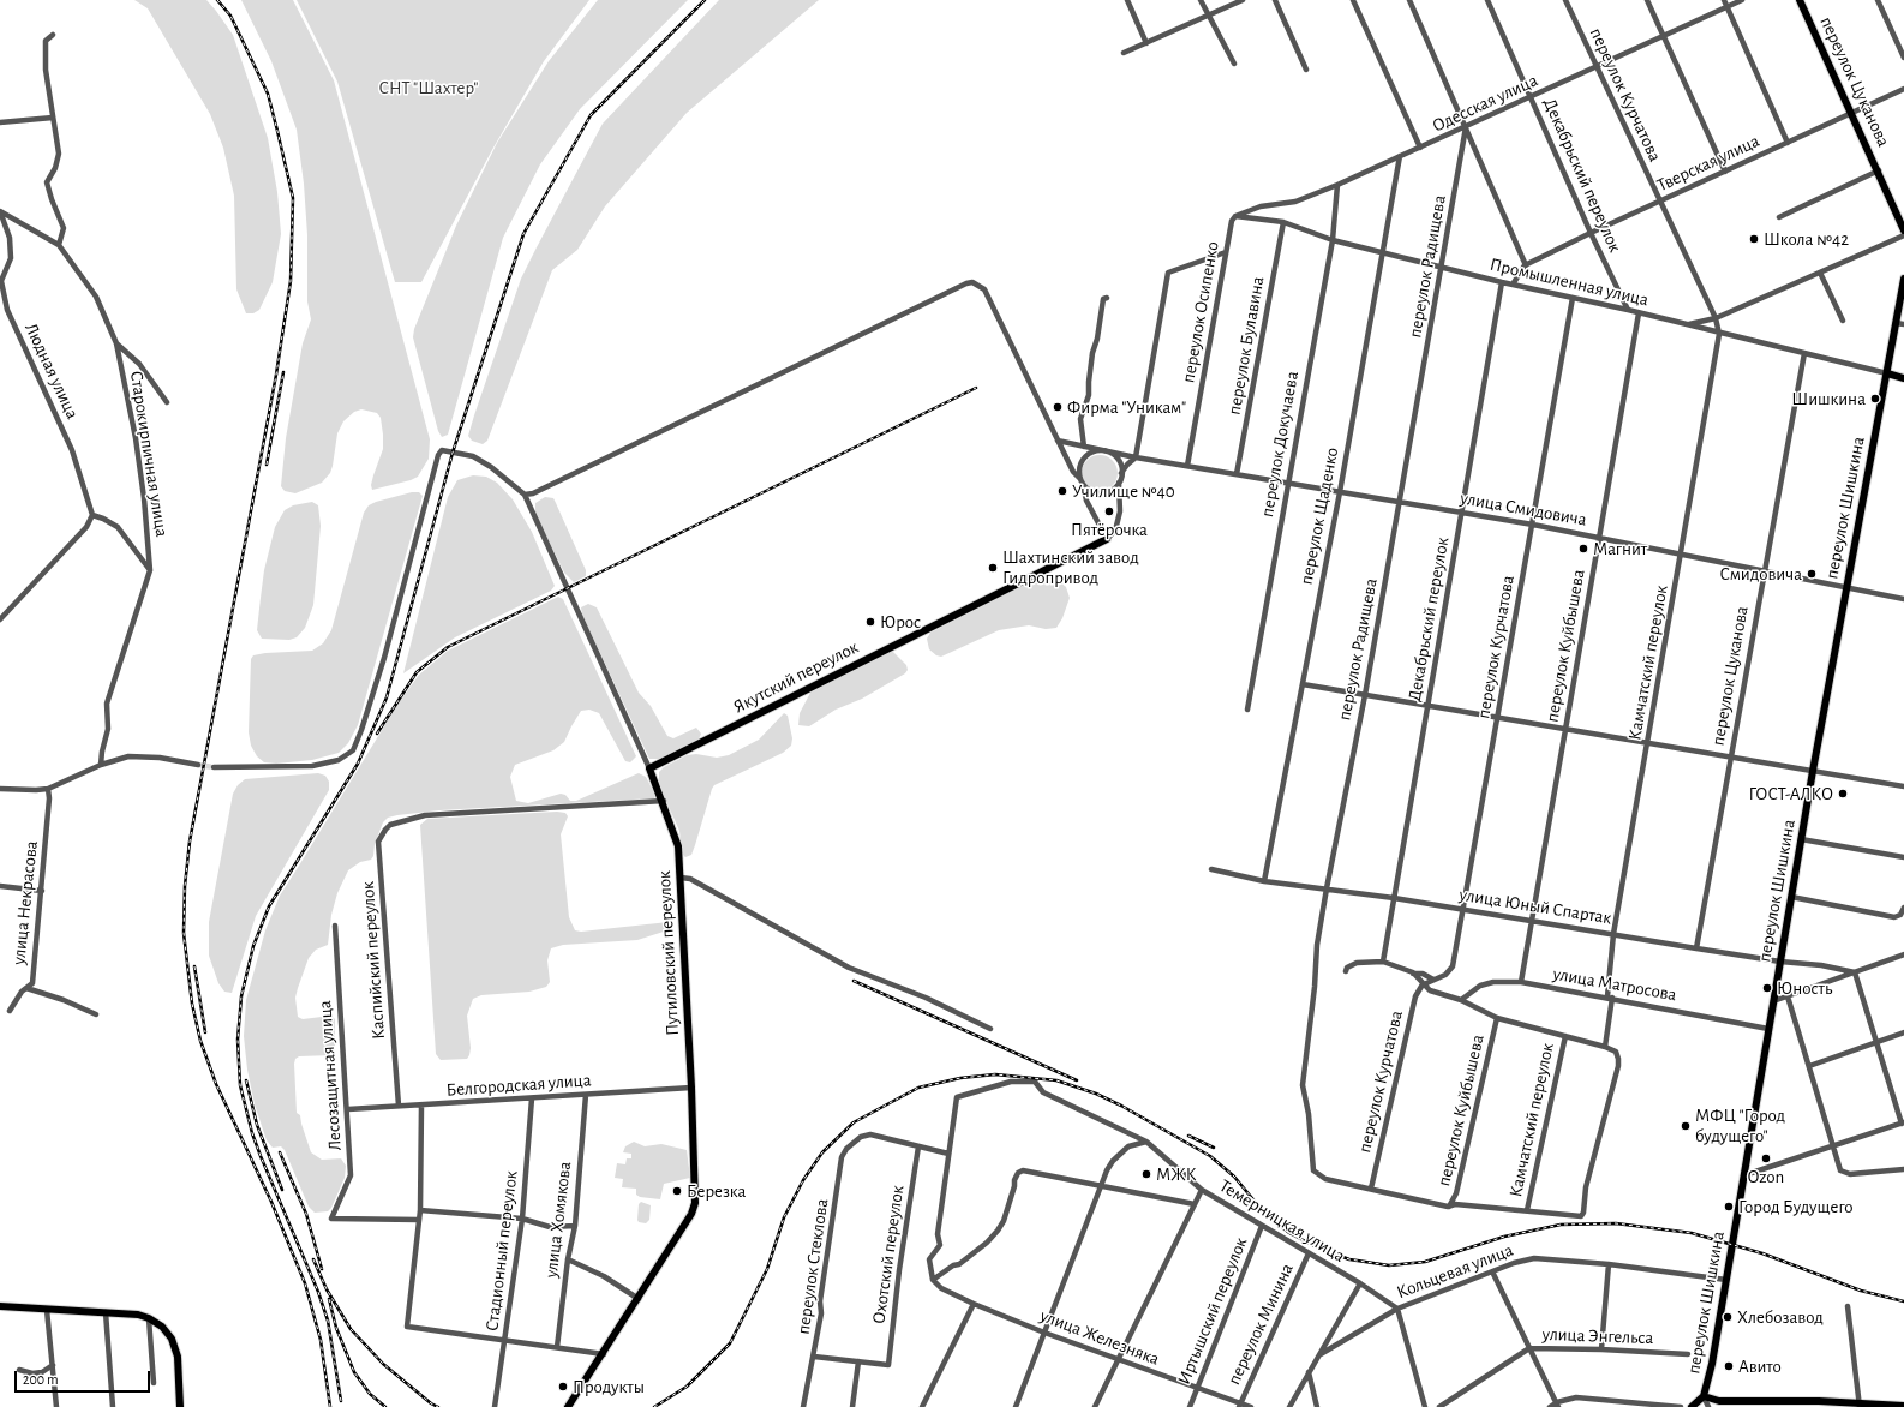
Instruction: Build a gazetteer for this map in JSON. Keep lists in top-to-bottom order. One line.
{"streets":{"main road":["переулок Цуканова","Промышленная улица","переулок Шишкина","Якутский переулок","Путиловский переулок"],"street":["переулок Курчатова","Одесская улица","Тверская улица","Декабрьский переулок","переулок Радищева","переулок Осипенко","переулок Булавина","Людная улица","переулок Докучаева","Старокирпичная улица","улица Смидовича","переулок Щаденко","переулок Куйбышева","Камчатский переулок","улица Некрасова","улица Юный Спартак","Каспийский переулок","улица Матросова","Лесозащитная улица","Белгородская улица","улица Хомякова","Темерницкая улица","Стадионный переулок","Охотский переулок","переулок Стеклова","Кольцевая улица","Иртышский переулок","переулок Минина","улица Энгельса","улица Железняка"]},"crossings":[["переулок Цуканова","Тверская улица"],["переулок Цуканова","Промышленная улица"],["переулок Цуканова","улица Смидовича"],["переулок Цуканова","улица Юный Спартак"],["переулок Курчатова","Одесская улица"],["переулок Курчатова","Тверская улица"],["переулок Курчатова","переулок Радищева"],["переулок Курчатова","Промышленная улица"],["переулок Курчатова","улица Смидовича"],["переулок Курчатова","Камчатский переулок"],["переулок Курчатова","улица Юный Спартак"],["Одесская улица","Декабрьский переулок"],["Одесская улица","переулок Радищева"],["Одесская улица","Промышленная улица"],["Одесская улица","переулок Осипенко"],["Одесская улица","переулок Докучаева"],["Одесская улица","переулок Щаденко"],["Тверская улица","Декабрьский переулок"],["Декабрьский переулок","Промышленная улица"],["Декабрьский переулок","улица Смидовича"],["Декабрьский переулок","улица Юный Спартак"],["переулок Радищева","Промышленная улица"],["переулок Радищева","улица Смидовича"],["переулок Радищева","улица Юный Спартак"],["Промышленная улица","переулок Осипенко"],["Промышленная улица","переулок Булавина"],["Промышленная улица","переулок Докучаева"],["Промышленная улица","переулок Шишкина"],["Промышленная улица","переулок Щаденко"],["Промышленная улица","переулок Куйбышева"],["Промышленная улица","Камчатский переулок"],["переулок Осипенко","улица Смидовича"],["переулок Булавина","улица Смидовича"],["Людная улица","Старокирпичная улица"],["переулок Докучаева","улица Смидовича"],["переулок Шишкина","улица Смидовича"],["переулок Шишкина","улица Юный Спартак"],["переулок Шишкина","улица Матросова"],["переулок Шишкина","Кольцевая улица"],["улица Смидовича","переулок Щаденко"],["улица Смидовича","переулок Куйбышева"],["улица Смидовича","Камчатский переулок"],["переулок Щаденко","улица Юный Спартак"],["переулок Куйбышева","улица Юный Спартак"],["переулок Куйбышева","улица Матросова"],["Камчатский переулок","улица Юный Спартак"],["Камчатский переулок","улица Матросова"],["Якутский переулок","Путиловский переулок"],["Путиловский переулок","Каспийский переулок"],["Путиловский переулок","Белгородская улица"],["Каспийский переулок","Белгородская улица"],["Лесозащитная улица","Белгородская улица"],["Белгородская улица","улица Хомякова"],["Белгородская улица","Стадионный переулок"],["Темерницкая улица","Кольцевая улица"],["Темерницкая улица","Иртышский переулок"],["Темерницкая улица","переулок Минина"],["Темерницкая улица","улица Железняка"],["Охотский переулок","переулок Стеклова"],["Иртышский переулок","улица Железняка"],["переулок Минина","улица Железняка"]],"parks":["СНТ \"Шахтер\""],"places":["Школа №42","Шишкина","Фирма \"Уникам\"","Училище №40","Пятёрочка","Магнит","Шахтинский завод Гидропривод","Смидовича","Юрос","ГОСТ-АЛКО","Юность","МФЦ \"Город будущего\"","Ozon","МЖК","Березка","Город Будущего","Хлебозавод","Авито","Продукты"],"scale_bar":"200 m"}
